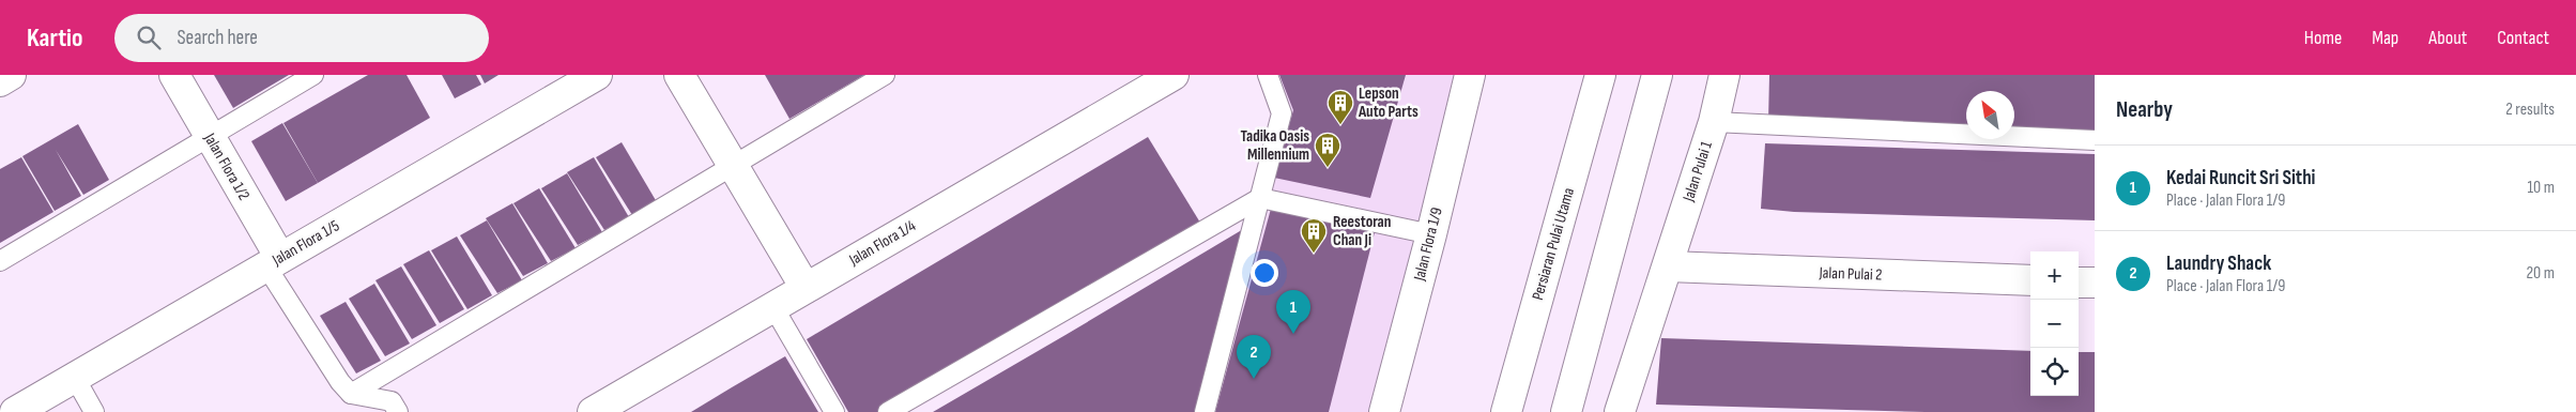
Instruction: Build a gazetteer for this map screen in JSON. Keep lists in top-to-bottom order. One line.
{"streets":{"street":["Jalan Flora 1/2","Jalan Pulai 1","Jalan Flora 1/5","Jalan Flora 1/4","Jalan Flora 1/9","Persiaran Pulai Utama","Jalan Pulai 2"]},"crossings":[["Jalan Flora 1/2","Jalan Flora 1/5"],["Jalan Pulai 1","Jalan Pulai 2"]],"places":{"building":["Lepson Auto Parts","Tadika Oasis Millennium","Reestoran Chan Ji"]},"north":"top left","page":{"header":"Kartio","search":"Search here","nav":["Home","Map","About","Contact"],"heading":["Nearby","2 results"],"list":[{"mark":"1","name":"Kedai Runcit Sri Sithi","note":"Place · Jalan Flora 1/9","value":"10 m"},{"mark":"2","name":"Laundry Shack","note":"Place · Jalan Flora 1/9","value":"20 m"}],"map_buttons":["+","−"],"pins":["1","2"]}}
